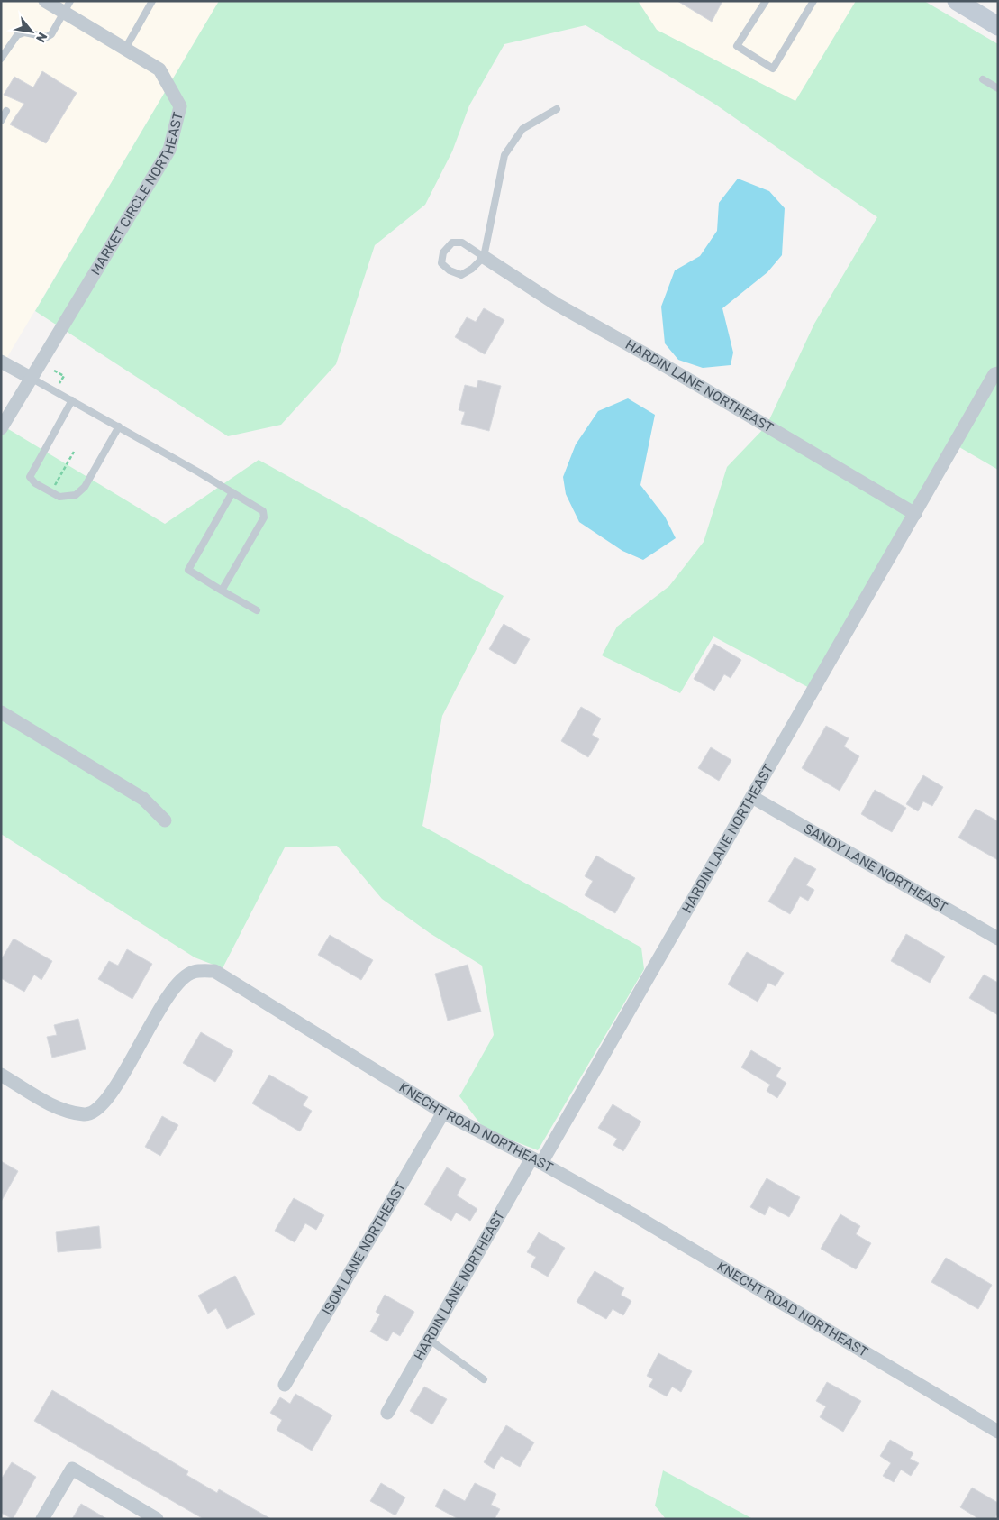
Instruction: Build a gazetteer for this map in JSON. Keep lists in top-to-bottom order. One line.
{"streets":{"street":["MARKET CIRCLE NORTHEAST","HARDIN LANE NORTHEAST","SANDY LANE NORTHEAST","KNECHT ROAD NORTHEAST","ISOM LANE NORTHEAST"]},"crossings":[["HARDIN LANE NORTHEAST","SANDY LANE NORTHEAST"],["HARDIN LANE NORTHEAST","KNECHT ROAD NORTHEAST"],["KNECHT ROAD NORTHEAST","ISOM LANE NORTHEAST"]],"north":"bottom right"}
